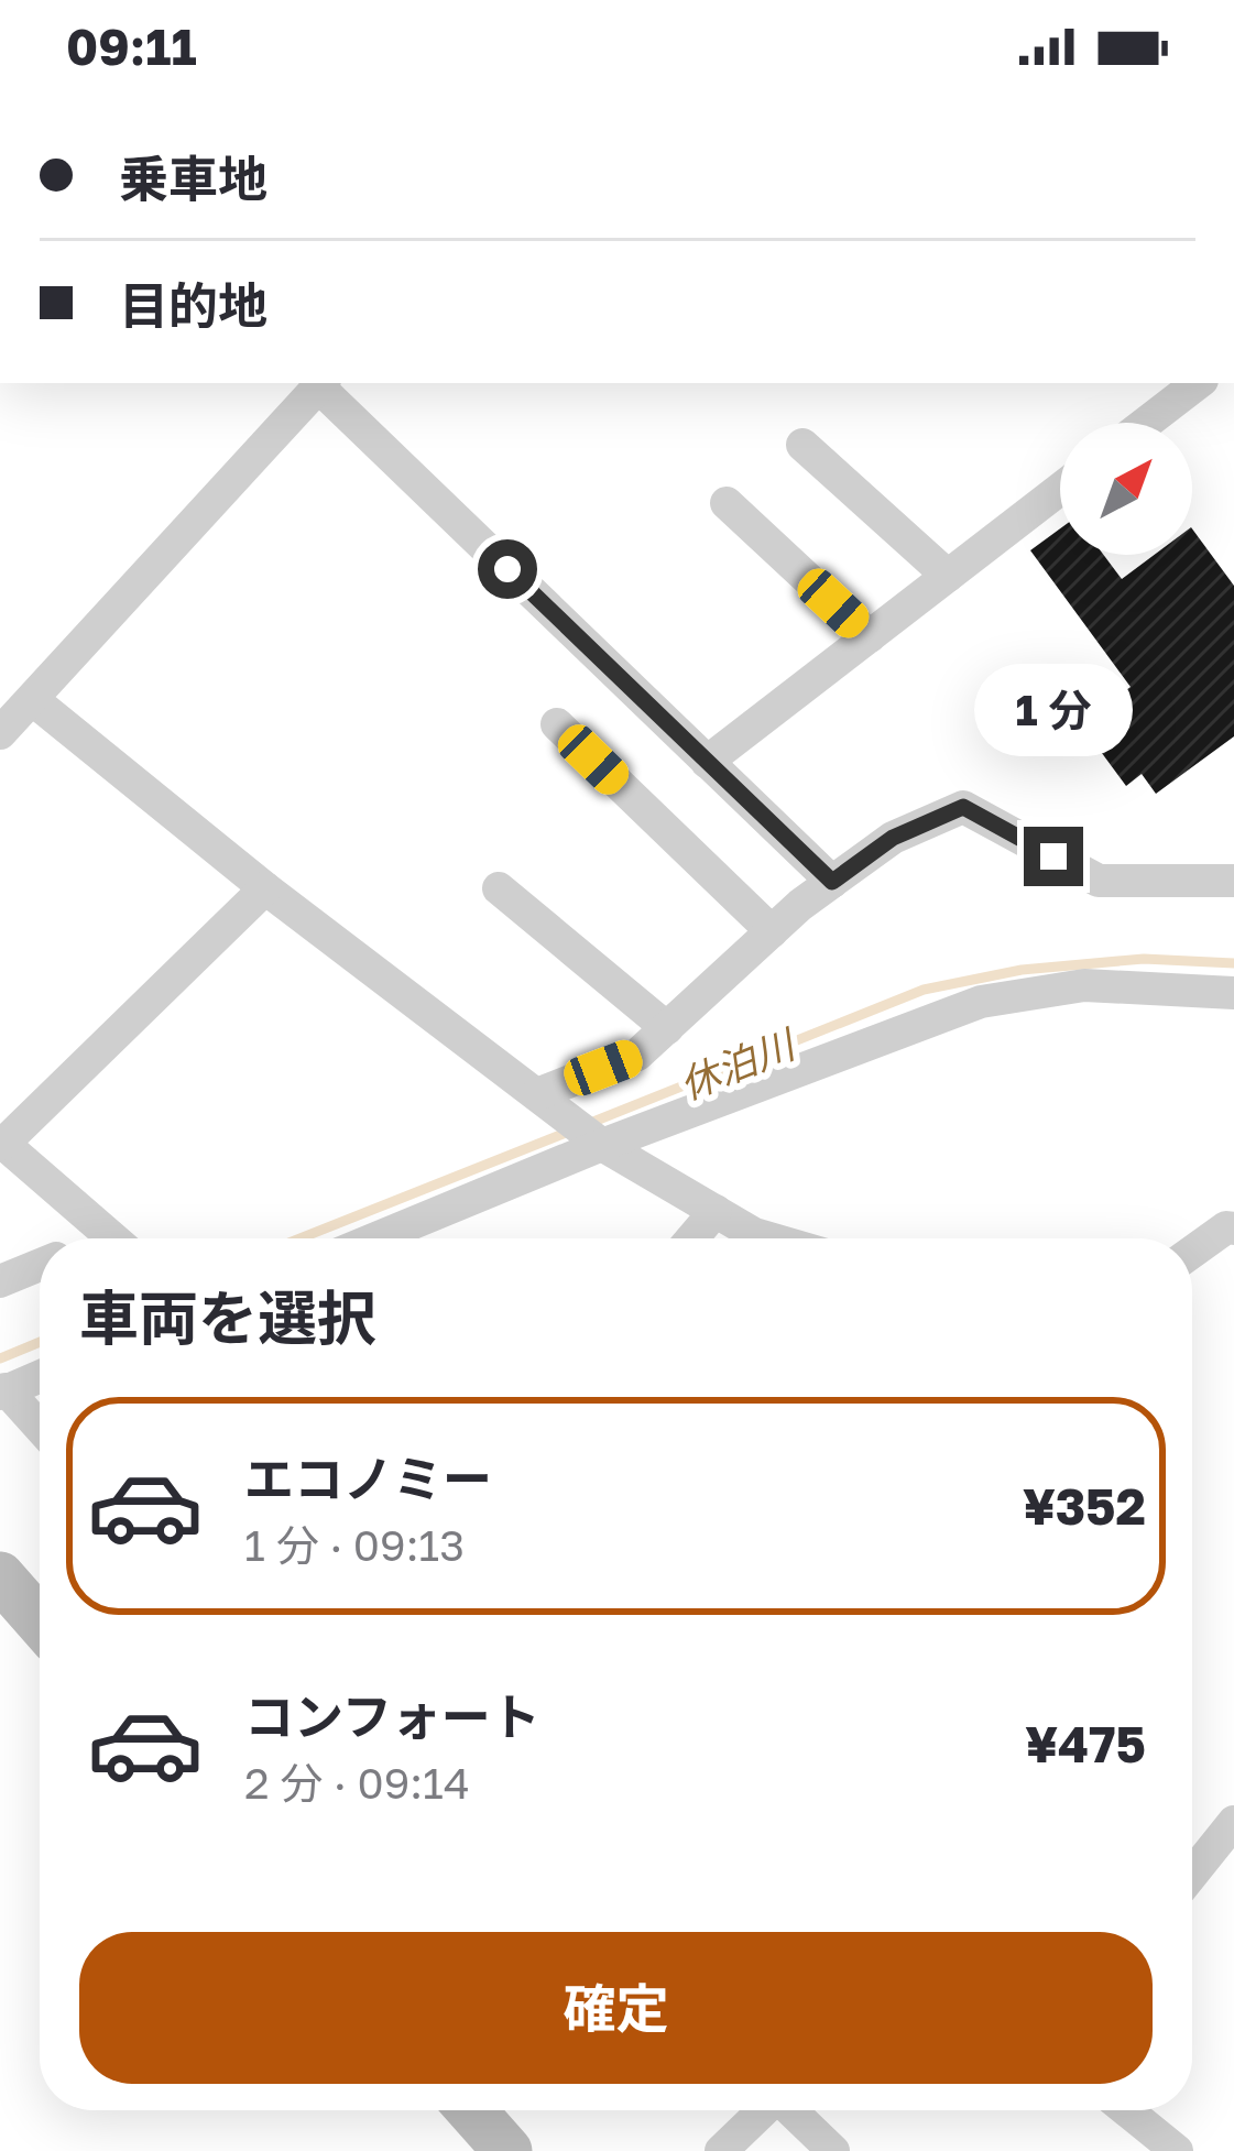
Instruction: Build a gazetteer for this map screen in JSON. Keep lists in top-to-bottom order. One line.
{"water":["休泊川"],"north":"top right","page":{"status":"09:11","banner":["乗車地","目的地"],"bubble":"1 分","heading":"車両を選択","list":[{"name":"エコノミー","note":"1 分 · 09:13","value":"¥352"},{"name":"コンフォート","note":"2 分 · 09:14","value":"¥475"}],"buttons":"確定"}}
